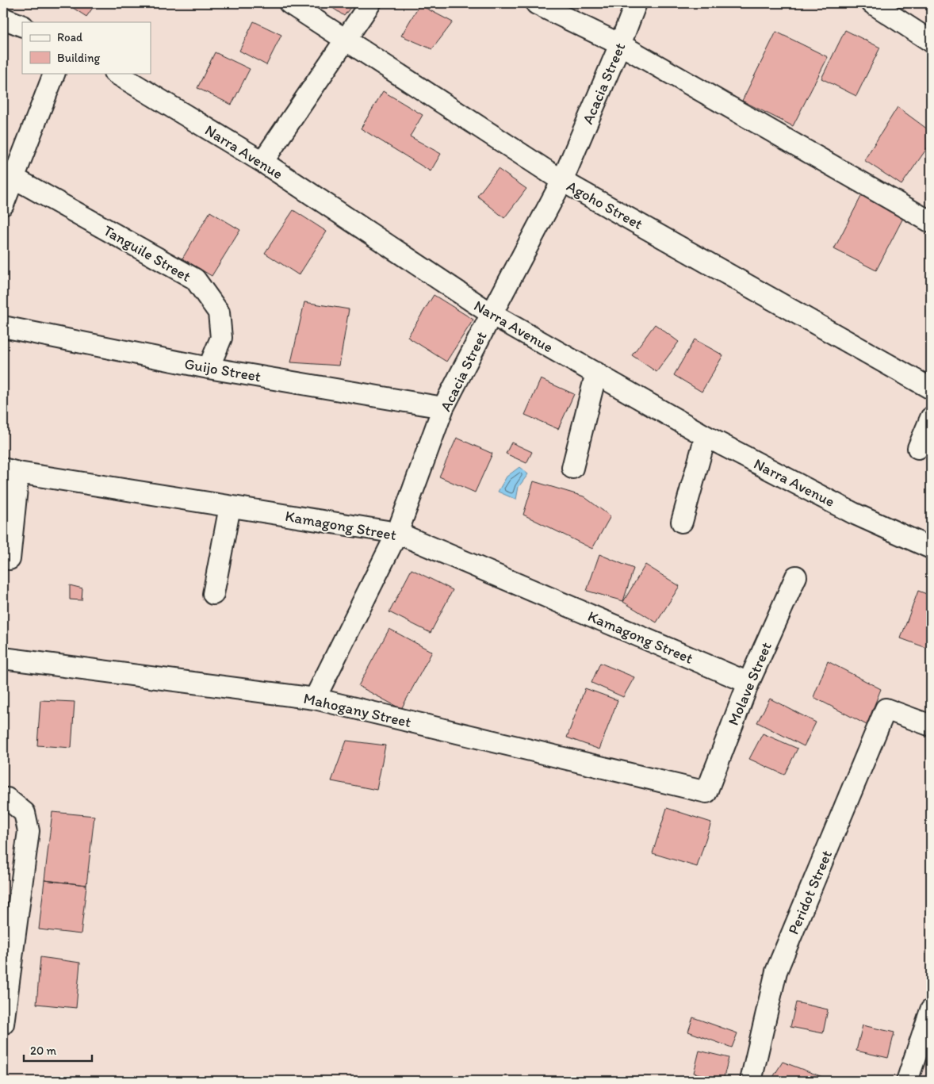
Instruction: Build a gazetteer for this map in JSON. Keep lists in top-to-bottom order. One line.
{"streets":{"street":["Acacia Street","Narra Avenue","Agoho Street","Tanguile Street","Guijo Street","Kamagong Street","Molave Street","Mahogany Street","Peridot Street"]},"crossings":[["Acacia Street","Narra Avenue"],["Acacia Street","Agoho Street"],["Acacia Street","Guijo Street"],["Acacia Street","Kamagong Street"],["Acacia Street","Mahogany Street"],["Tanguile Street","Guijo Street"],["Kamagong Street","Molave Street"],["Molave Street","Mahogany Street"]],"legend":["Road","Building"],"scale_bar":"20 m"}
